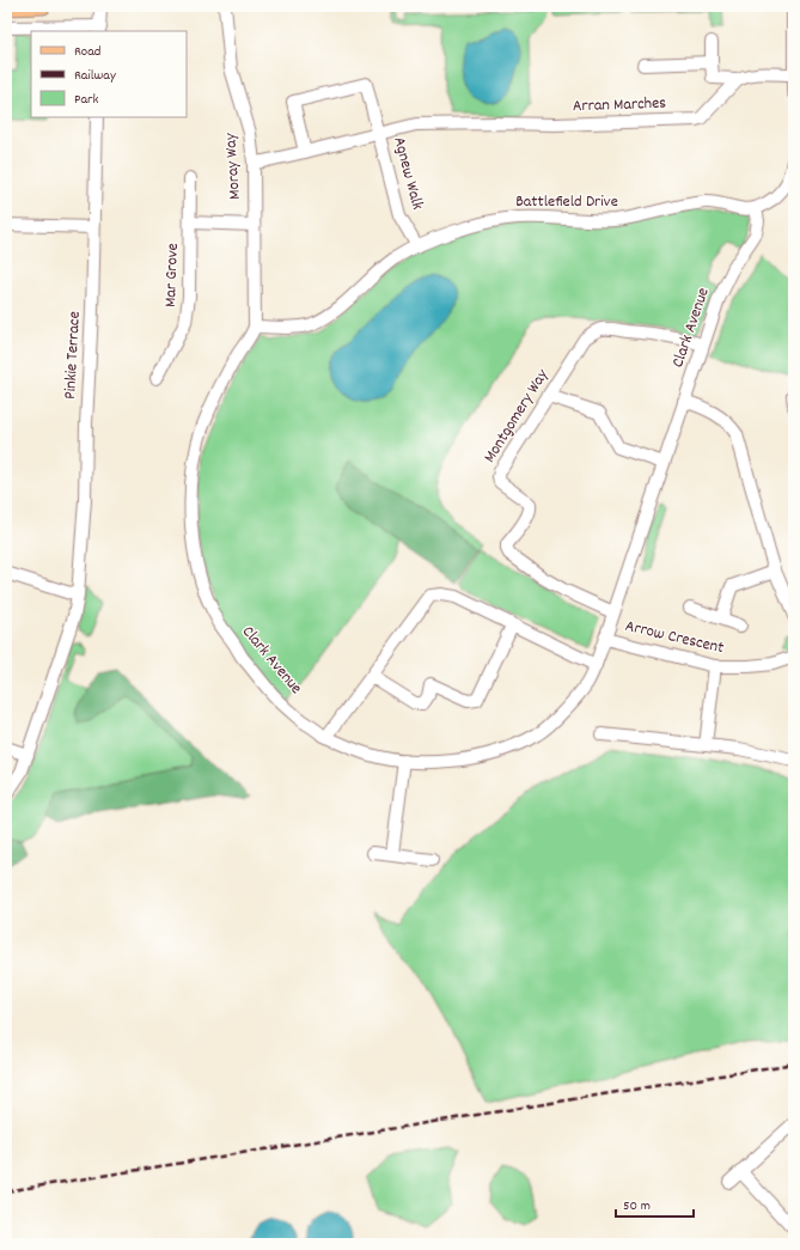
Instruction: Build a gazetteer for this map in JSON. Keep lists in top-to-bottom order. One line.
{"streets":{"street":["Arran Marches","Moray Way","Agnew Walk","Battlefield Drive","Mar Grove","Clark Avenue","Pinkie Terrace","Montgomery Way","Arrow Crescent"]},"crossings":[["Arran Marches","Moray Way"],["Arran Marches","Agnew Walk"],["Moray Way","Battlefield Drive"],["Moray Way","Mar Grove"],["Moray Way","Clark Avenue"],["Agnew Walk","Battlefield Drive"],["Battlefield Drive","Clark Avenue"],["Clark Avenue","Montgomery Way"],["Clark Avenue","Arrow Crescent"]],"legend":["Road","Railway","Park"],"scale_bar":"50 m"}
